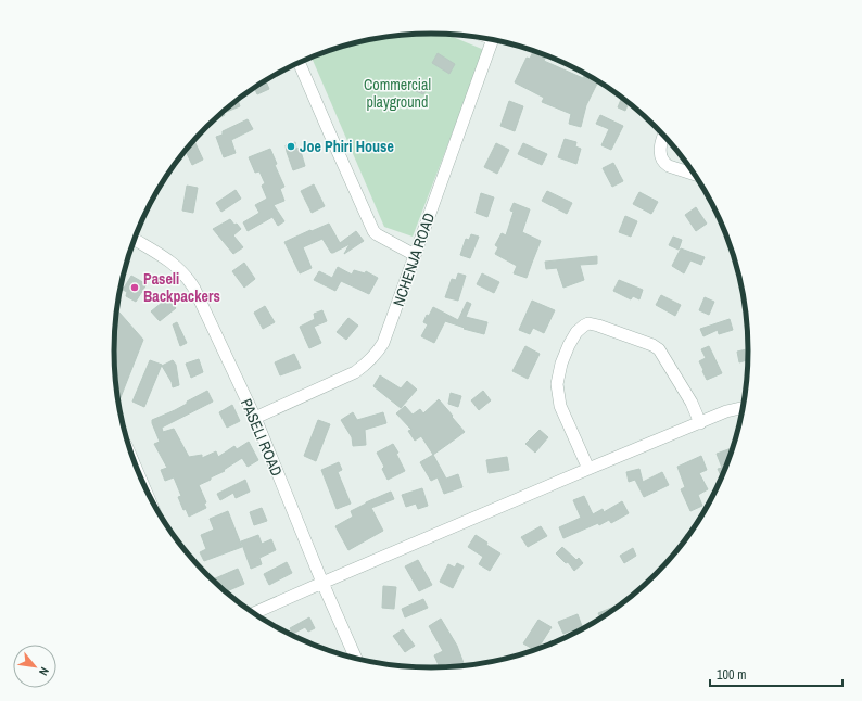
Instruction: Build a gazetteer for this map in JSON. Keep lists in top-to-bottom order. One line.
{"streets":{"street":["NCHENJA ROAD","PASELI ROAD"]},"crossings":[["NCHENJA ROAD","PASELI ROAD"]],"parks":["Commercial playground"],"places":["Joe Phiri House","Paseli Backpackers"],"scale_bar":"100 m","north":"bottom right"}
